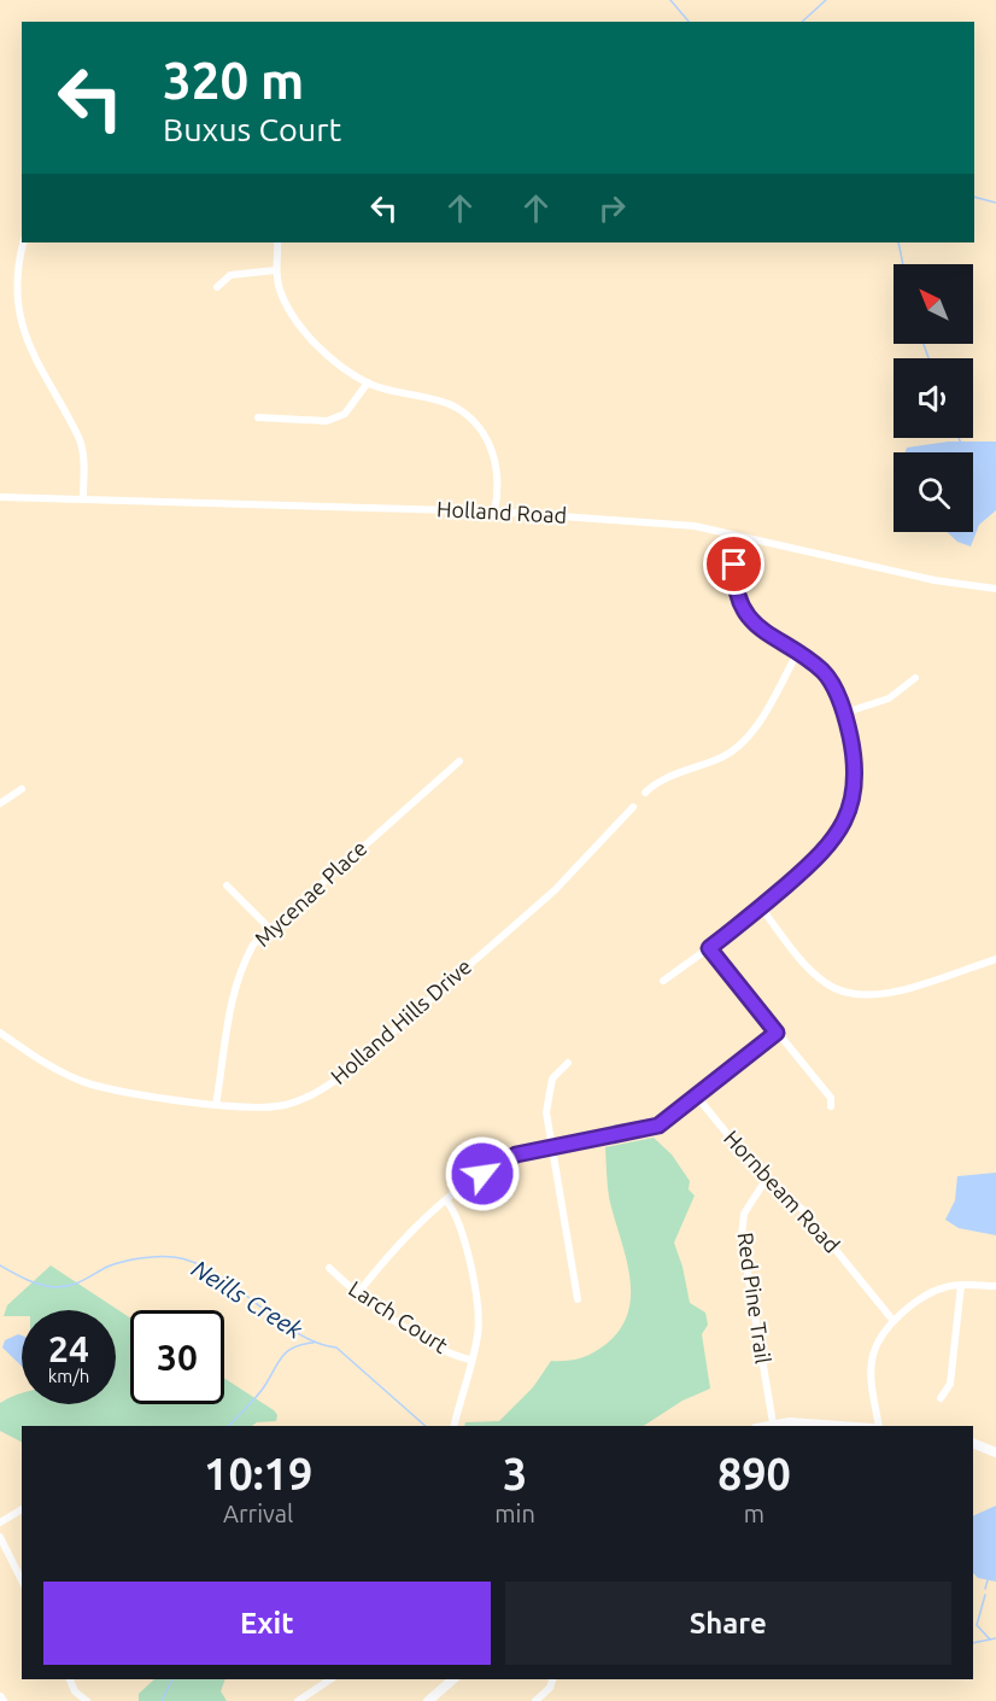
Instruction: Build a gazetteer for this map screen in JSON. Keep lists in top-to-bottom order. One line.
{"streets":{"street":["Holland Road","Mycenae Place","Holland Hills Drive","Hornbeam Road","Red Pine Trail","Larch Court"]},"crossings":[["Mycenae Place","Holland Hills Drive"],["Hornbeam Road","Red Pine Trail"]],"water":["Neills Creek"],"north":"top left","page":{"turn":["320 m","Buxus Court"],"speed":"24 km/h","limit":"30","eta":["10:19","Arrival","3","min","890","m"],"buttons":["Exit","Share"]}}
